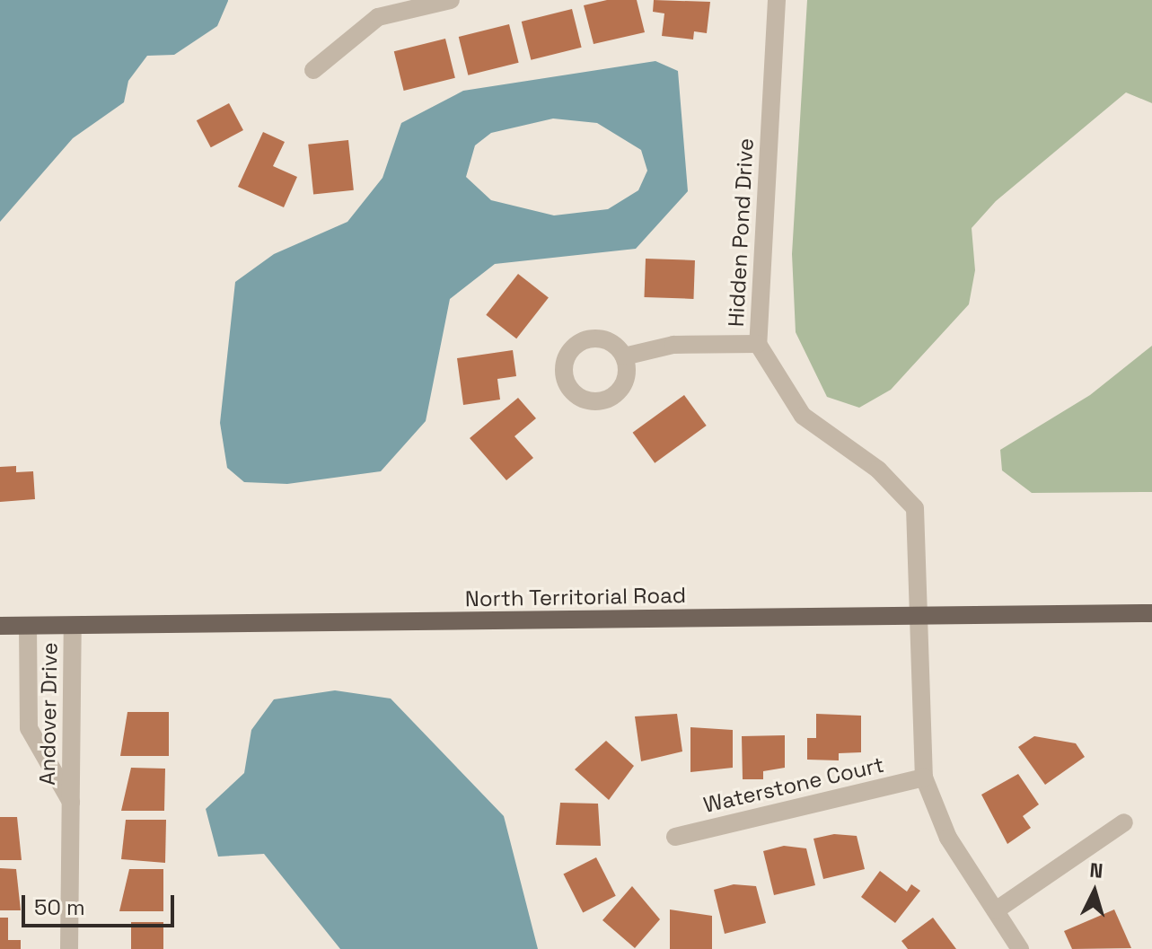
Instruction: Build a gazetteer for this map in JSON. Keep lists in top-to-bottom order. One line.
{"streets":{"main road":["North Territorial Road"],"street":["Hidden Pond Drive","Andover Drive","Waterstone Court"]},"crossings":[["Hidden Pond Drive","North Territorial Road"],["Hidden Pond Drive","Waterstone Court"],["North Territorial Road","Andover Drive"]],"scale_bar":"50 m","north":"top"}
